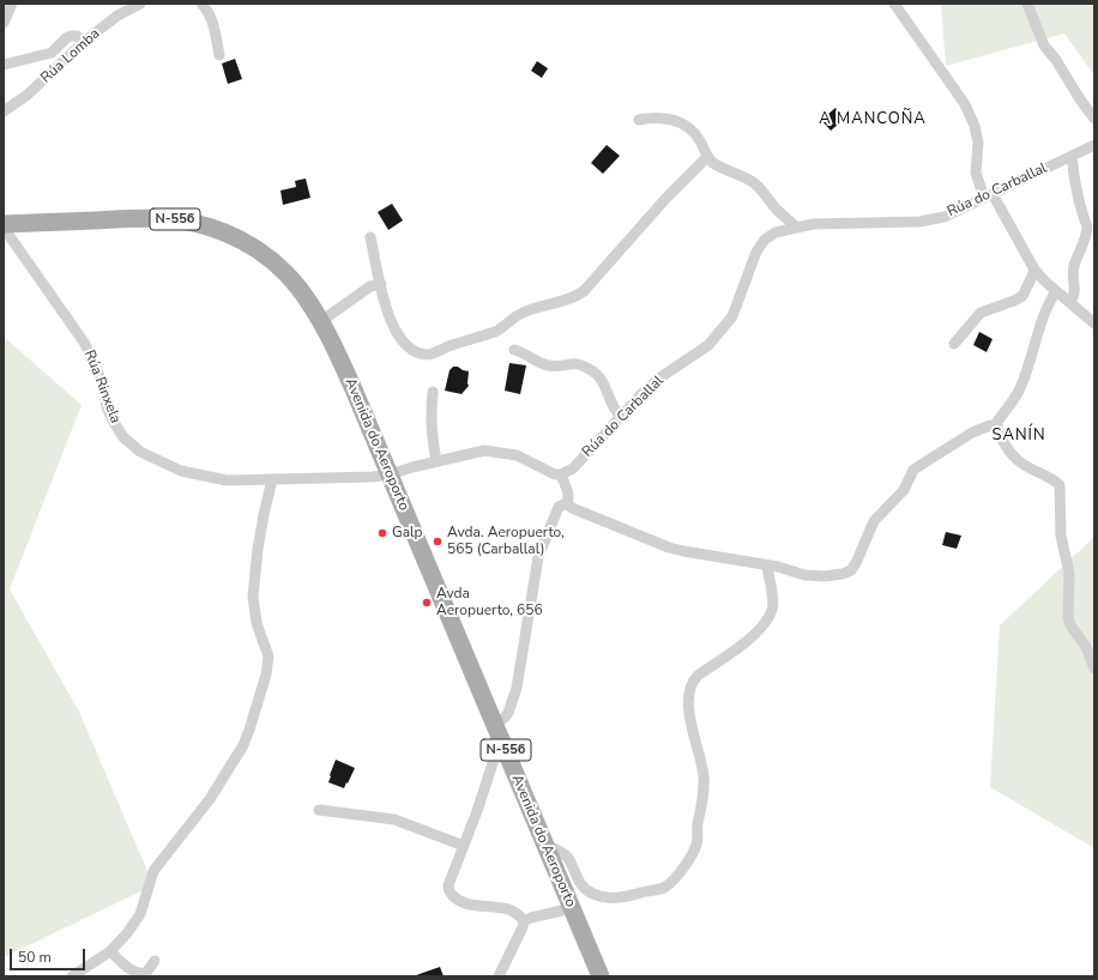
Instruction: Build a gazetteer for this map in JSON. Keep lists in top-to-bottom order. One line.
{"streets":{"main road":["N-556","Avenida do Aeroporto"],"street":["Rúa Lomba","Rúa do Carballal","Rúa Rinxela"]},"crossings":[["Rúa Rinxela","Avenida do Aeroporto"]],"districts":["A MANCOÑA","SANÍN"],"places":["Galp","Avda. Aeropuerto, 565 (Carballal)","Avda Aeropuerto, 656"],"scale_bar":"50 m"}
